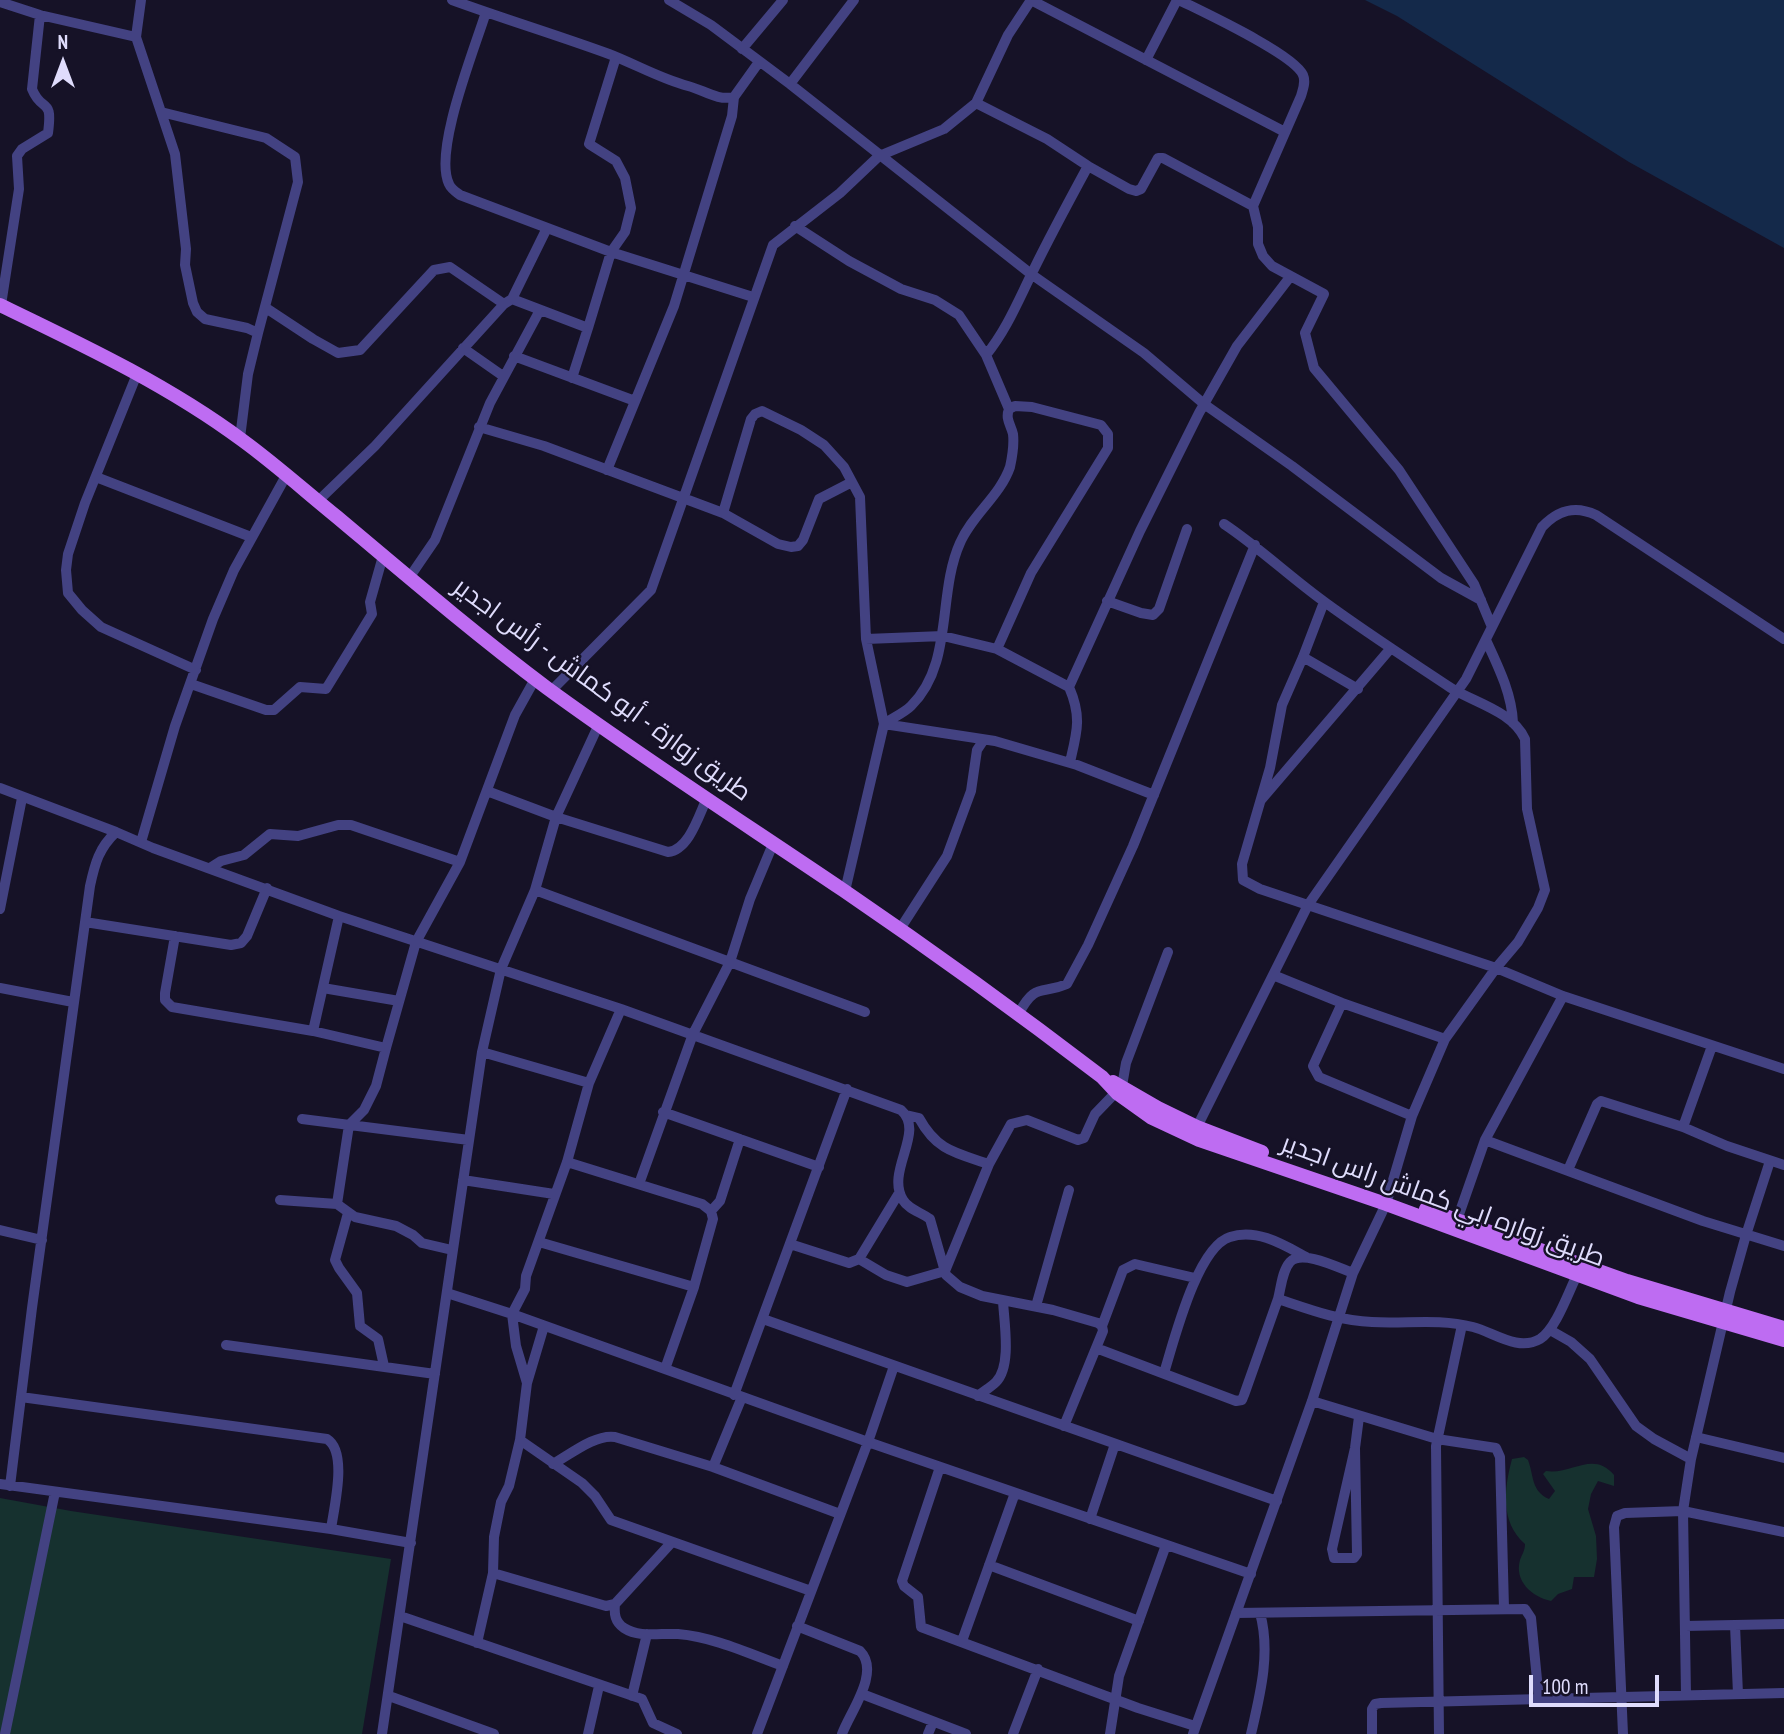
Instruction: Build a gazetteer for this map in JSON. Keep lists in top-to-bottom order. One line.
{"streets":{"main road":["طريق زوارة - أبو كماش - رأس اجدير","طريق زواره ابي كماش راس اجدير"]},"crossings":[["طريق زوارة - أبو كماش - رأس اجدير","طريق زواره ابي كماش راس اجدير"]],"scale_bar":"100 m","north":"top"}
